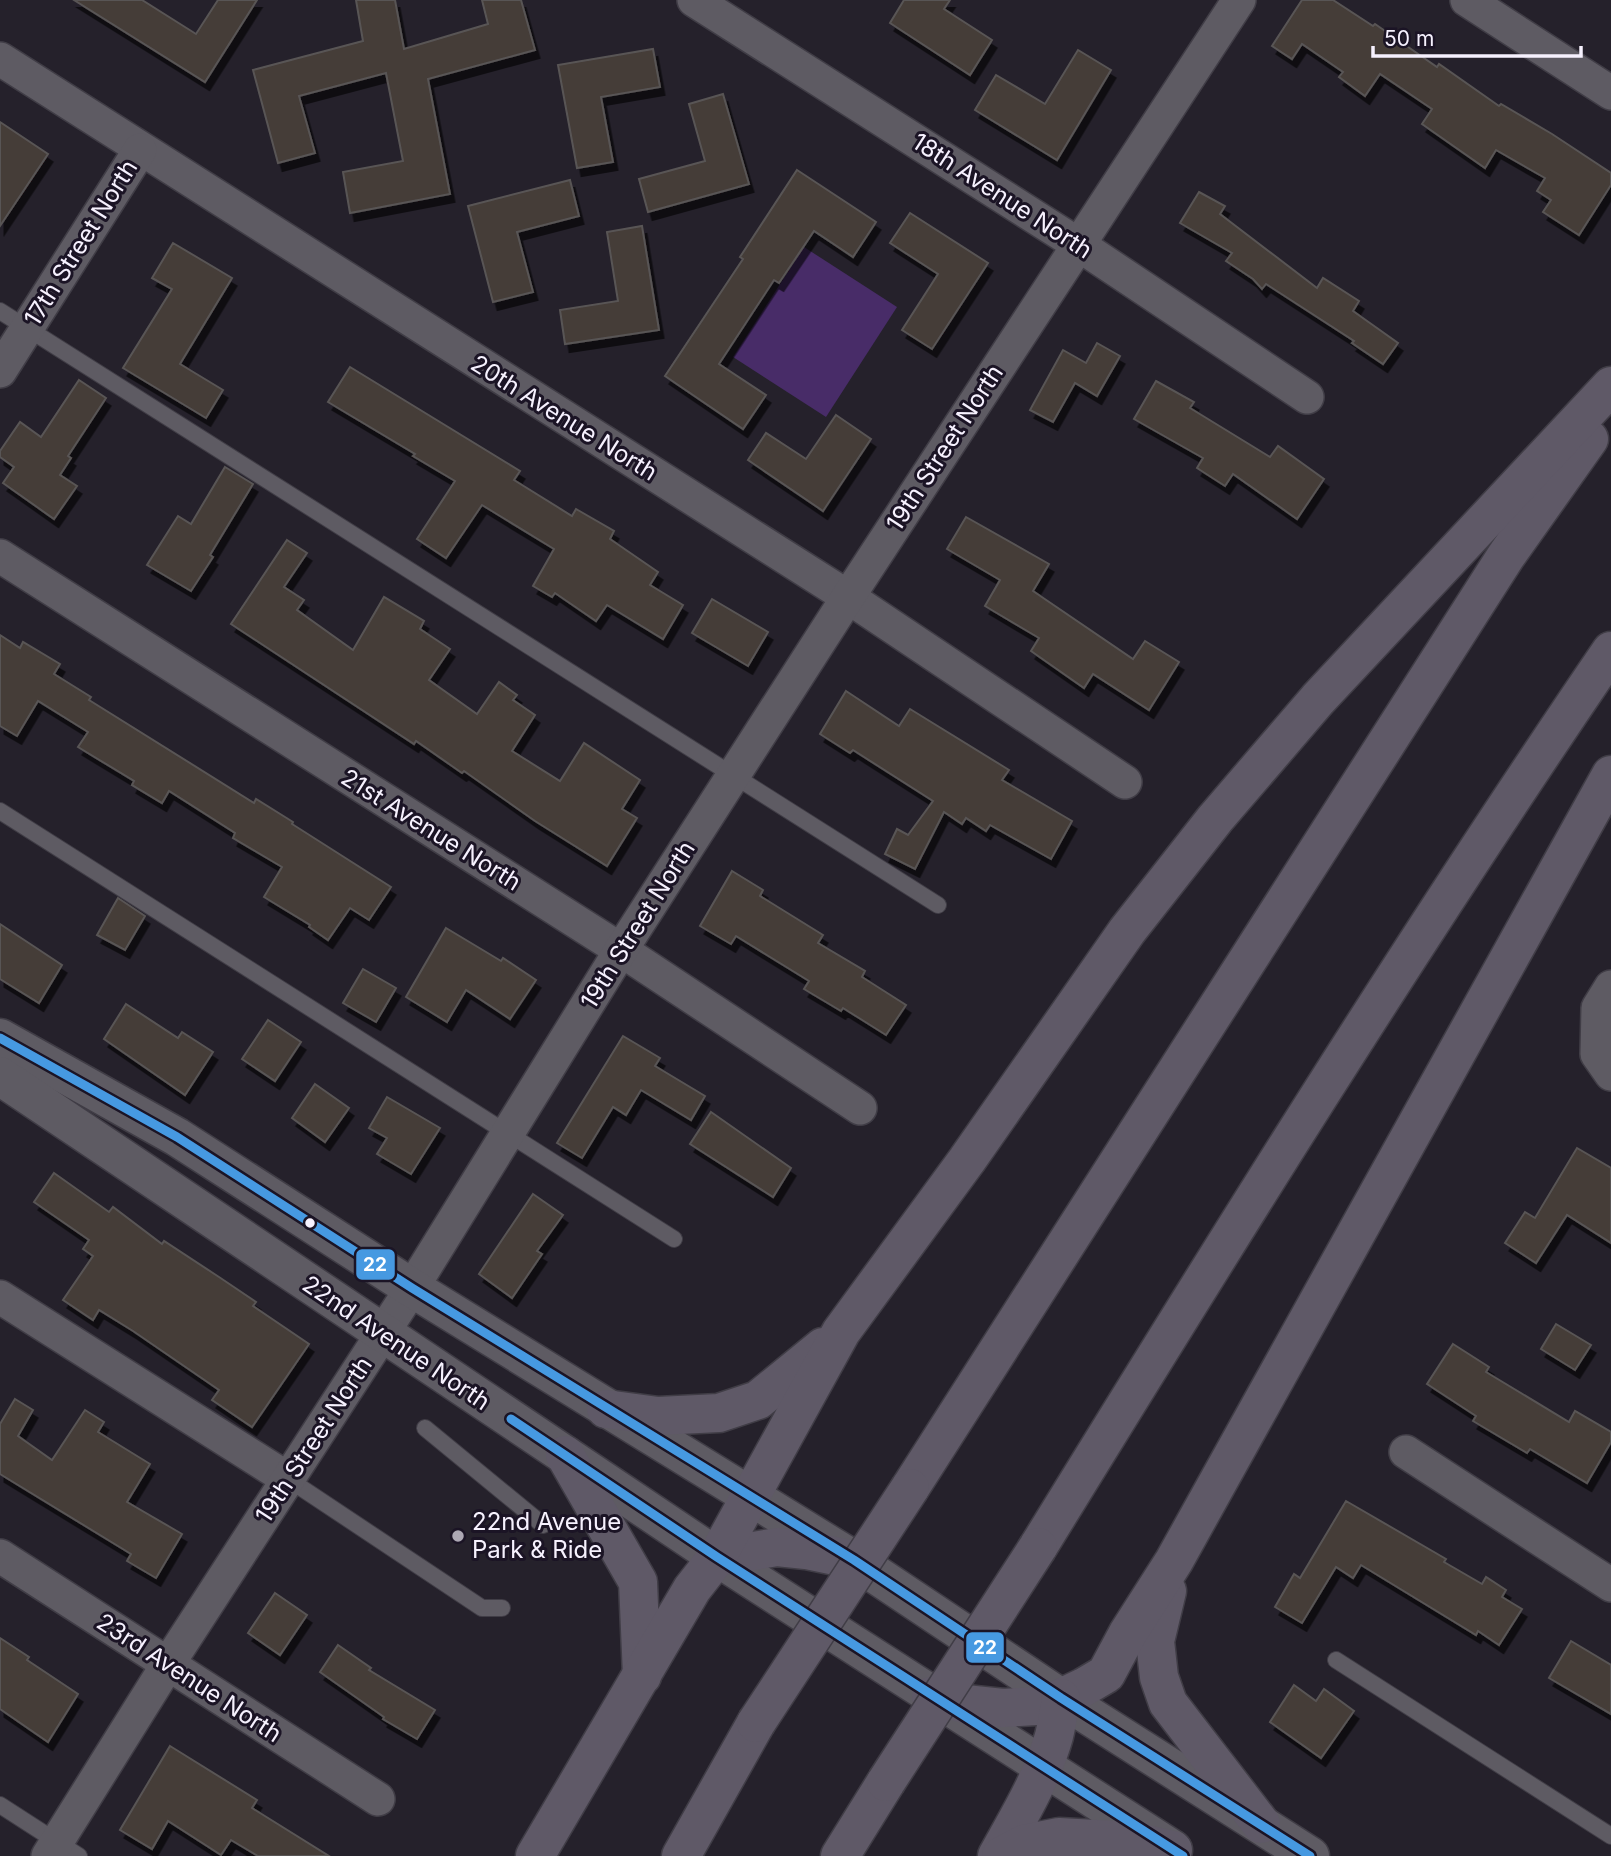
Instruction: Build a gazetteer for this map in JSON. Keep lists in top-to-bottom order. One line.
{"streets":{"main road":["22nd Avenue North"],"street":["18th Avenue North","17th Street North","20th Avenue North","19th Street North","21st Avenue North","23rd Avenue North"]},"crossings":[["18th Avenue North","19th Street North"],["17th Street North","20th Avenue North"],["20th Avenue North","19th Street North"],["19th Street North","21st Avenue North"],["19th Street North","22nd Avenue North"],["19th Street North","23rd Avenue North"]],"places":["22nd Avenue Park & Ride"],"lines":["transit line 22"],"scale_bar":"50 m"}
